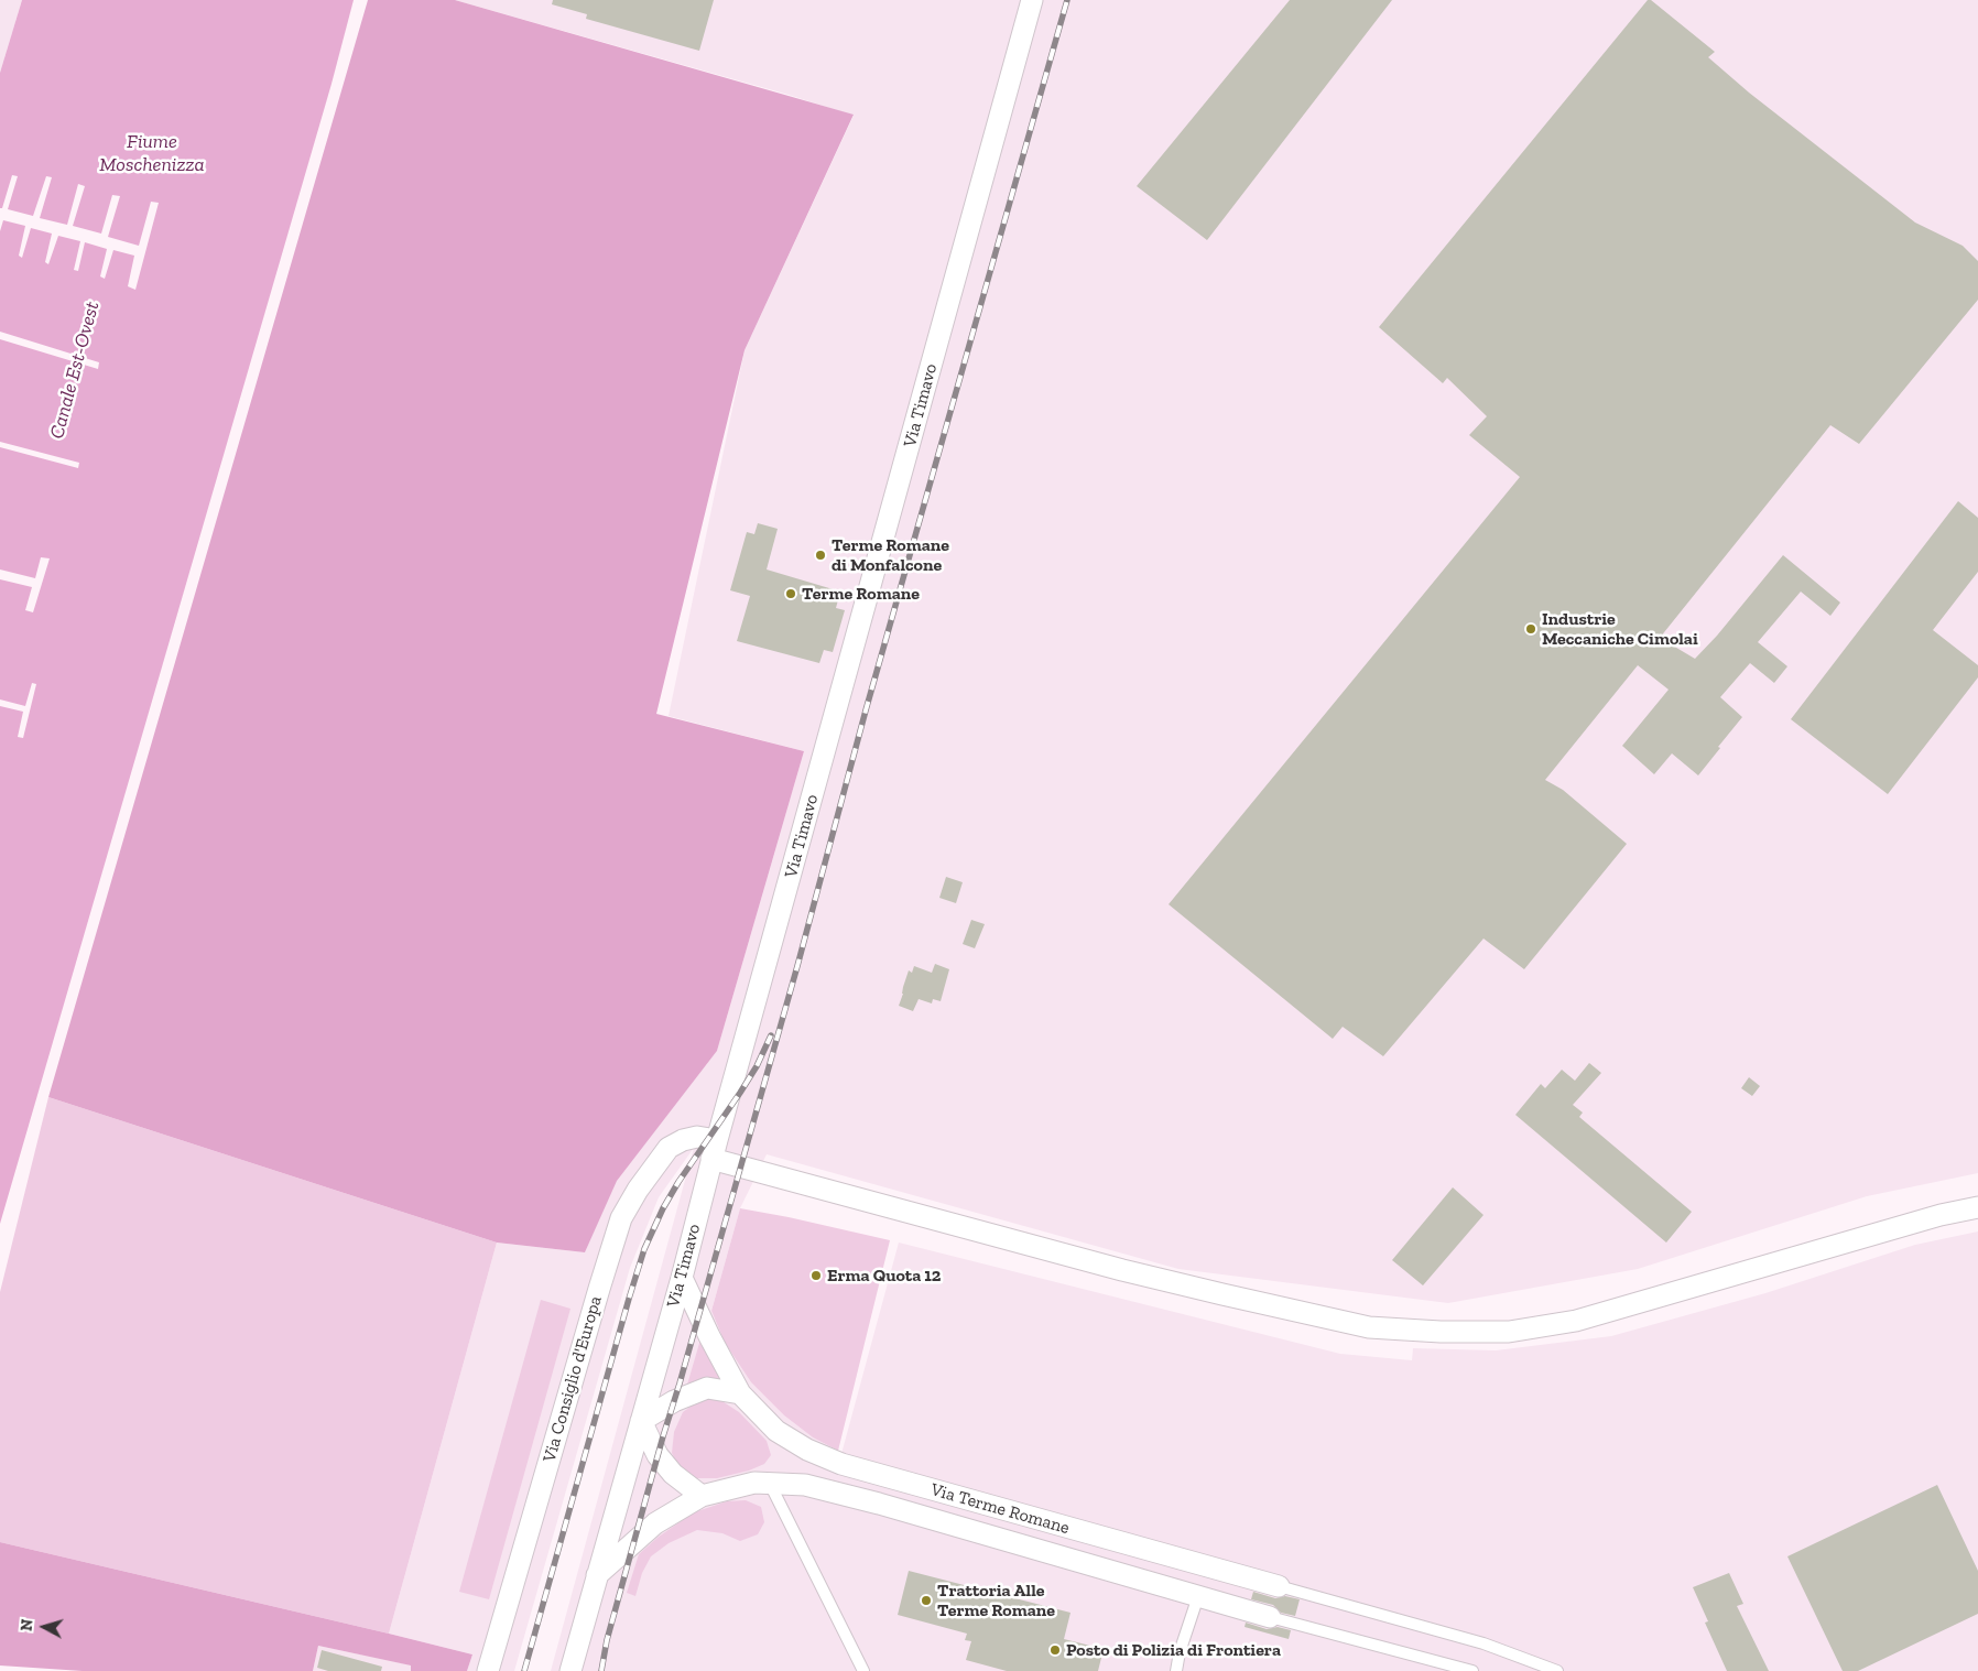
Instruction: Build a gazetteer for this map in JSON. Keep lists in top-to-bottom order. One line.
{"streets":{"street":["Via Timavo","Via Consiglio d'Europa","Via Terme Romane"]},"crossings":[["Via Timavo","Via Consiglio d'Europa"],["Via Timavo","Via Terme Romane"]],"water":["Fiume Moschenizza","Canale Est-Ovest"],"places":["Terme Romane di Monfalcone","Terme Romane","Industrie Meccaniche Cimolai","Erma Quota 12","Trattoria Alle Terme Romane","Posto di Polizia di Frontiera"],"north":"left"}
